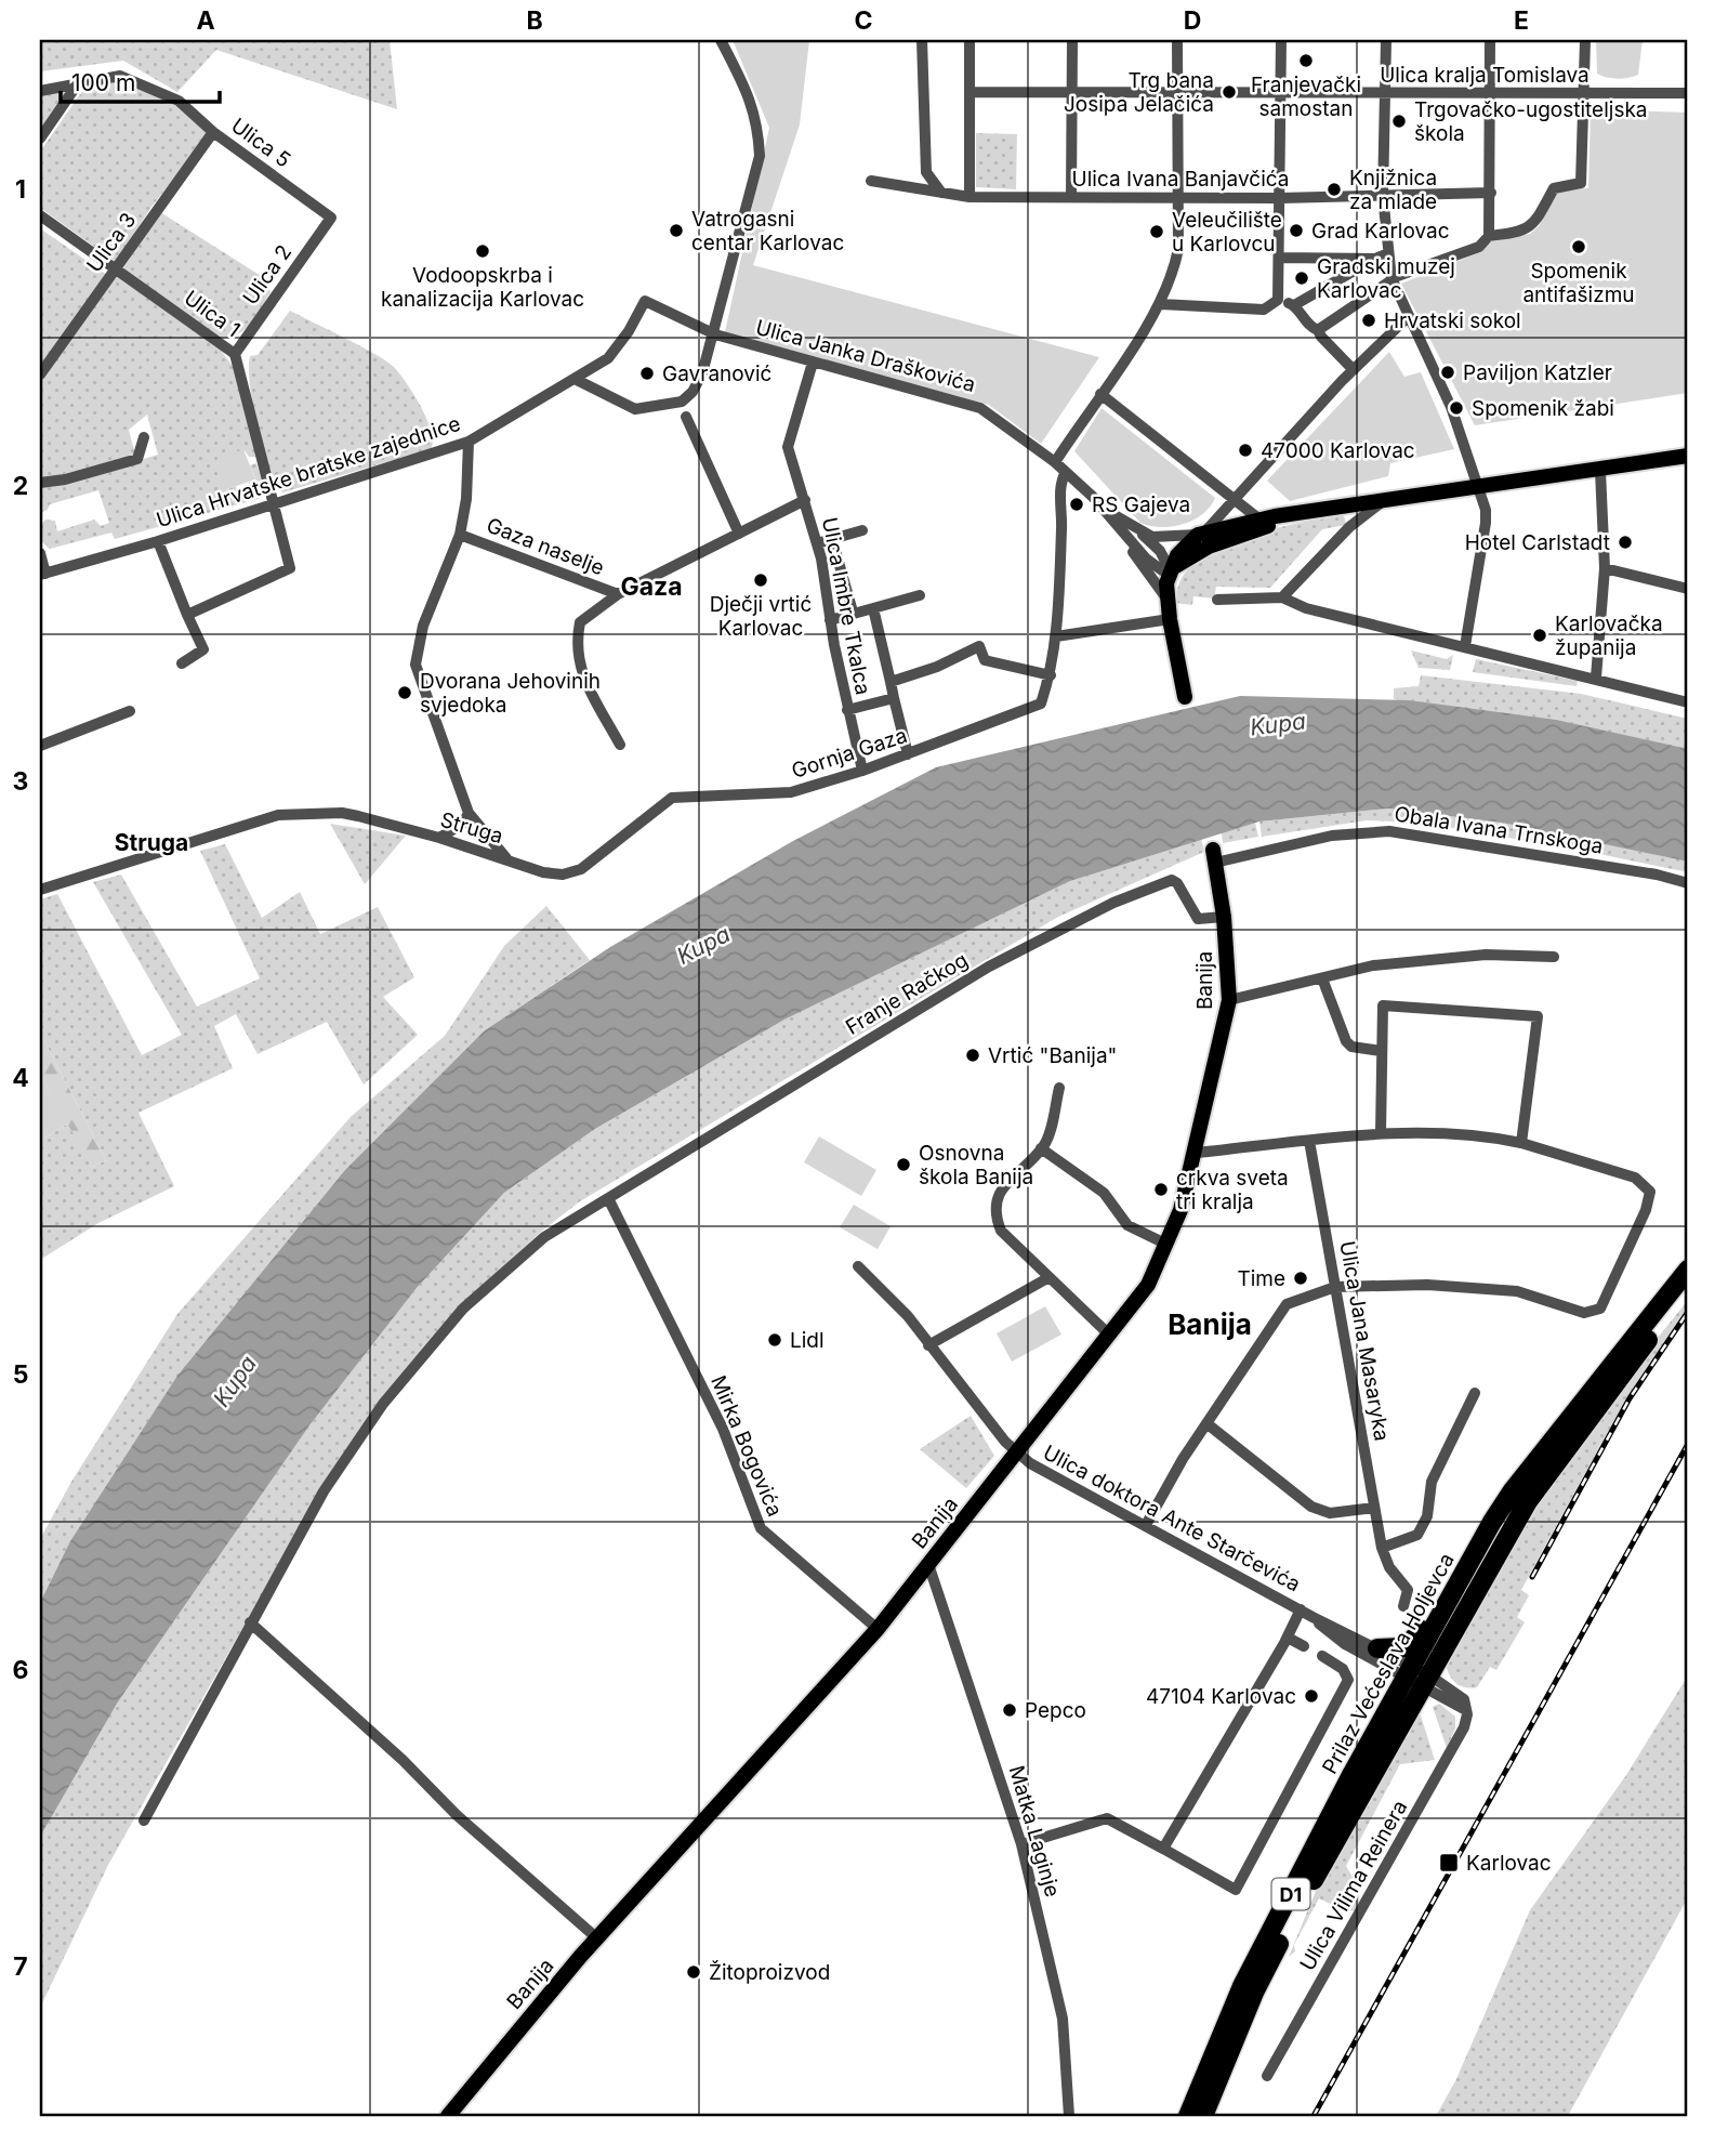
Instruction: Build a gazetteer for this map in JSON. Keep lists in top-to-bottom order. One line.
{"streets":{"highway":["Prilaz Većeslava Holjevca","D1"],"main road":["Banija"],"street":["Ulica kralja Tomislava","Ulica 5","Ulica Ivana Banjavčića","Ulica 3","Ulica 2","Ulica 1","Ulica Janka Draškovića","Ulica Hrvatske bratske zajednice","Gaza naselje","Ulica Imbre Tkalca","Gornja Gaza","Struga","Obala Ivana Trnskoga","Franje Račkog","Ulica Jana Masaryka","Mirka Bogovića","Ulica doktora Ante Starčevića","Matka Laginje","Ulica Vilima Reinera"]},"crossings":[["Ulica 5","Ulica 3"],["Ulica 5","Ulica 2"],["Ulica 3","Ulica 1"],["Ulica 2","Ulica 1"],["Ulica 1","Ulica Hrvatske bratske zajednice"],["Ulica Janka Draškovića","Ulica Hrvatske bratske zajednice"],["Ulica Janka Draškovića","Ulica Imbre Tkalca"],["Ulica Hrvatske bratske zajednice","Struga"],["Gaza naselje","Ulica Imbre Tkalca"],["Gaza naselje","Struga"],["Ulica Imbre Tkalca","Gornja Gaza"],["Gornja Gaza","Struga"],["Obala Ivana Trnskoga","Banija"],["Banija","Franje Račkog"],["Banija","Mirka Bogovića"],["Banija","Ulica doktora Ante Starčevića"],["Banija","Matka Laginje"],["Franje Račkog","Mirka Bogovića"],["Ulica doktora Ante Starčevića","Prilaz Većeslava Holjevca"],["Ulica doktora Ante Starčevića","Ulica Vilima Reinera"],["Prilaz Većeslava Holjevca","Ulica Vilima Reinera"]],"districts":["Gaza","Struga","Banija"],"water":["Kupa"],"places":{"other":["Franjevački samostan","Trg bana Josipa Jelačića","Trgovačko-ugostiteljska škola","Knjižnica za mlade","Vatrogasni centar Karlovac","Grad Karlovac","Veleučilište u Karlovcu","Spomenik antifašizmu","Vodoopskrba i kanalizacija Karlovac","Gradski muzej Karlovac","Hrvatski sokol","Paviljon Katzler","Gavranović","Spomenik žabi","47000 Karlovac","RS Gajeva","Hotel Carlstadt","Dječji vrtić Karlovac","Karlovačka županija","Dvorana Jehovinih svjedoka","Vrtić \"Banija\"","Osnovna škola Banija","crkva sveta tri kralja","Time","Lidl","47104 Karlovac","Pepco","Žitoproizvod"],"transit":["Karlovac"]},"scale_bar":"100 m","grid":{"columns":["A","B","C","D","E"],"rows":["1","2","3","4","5","6","7"]}}
